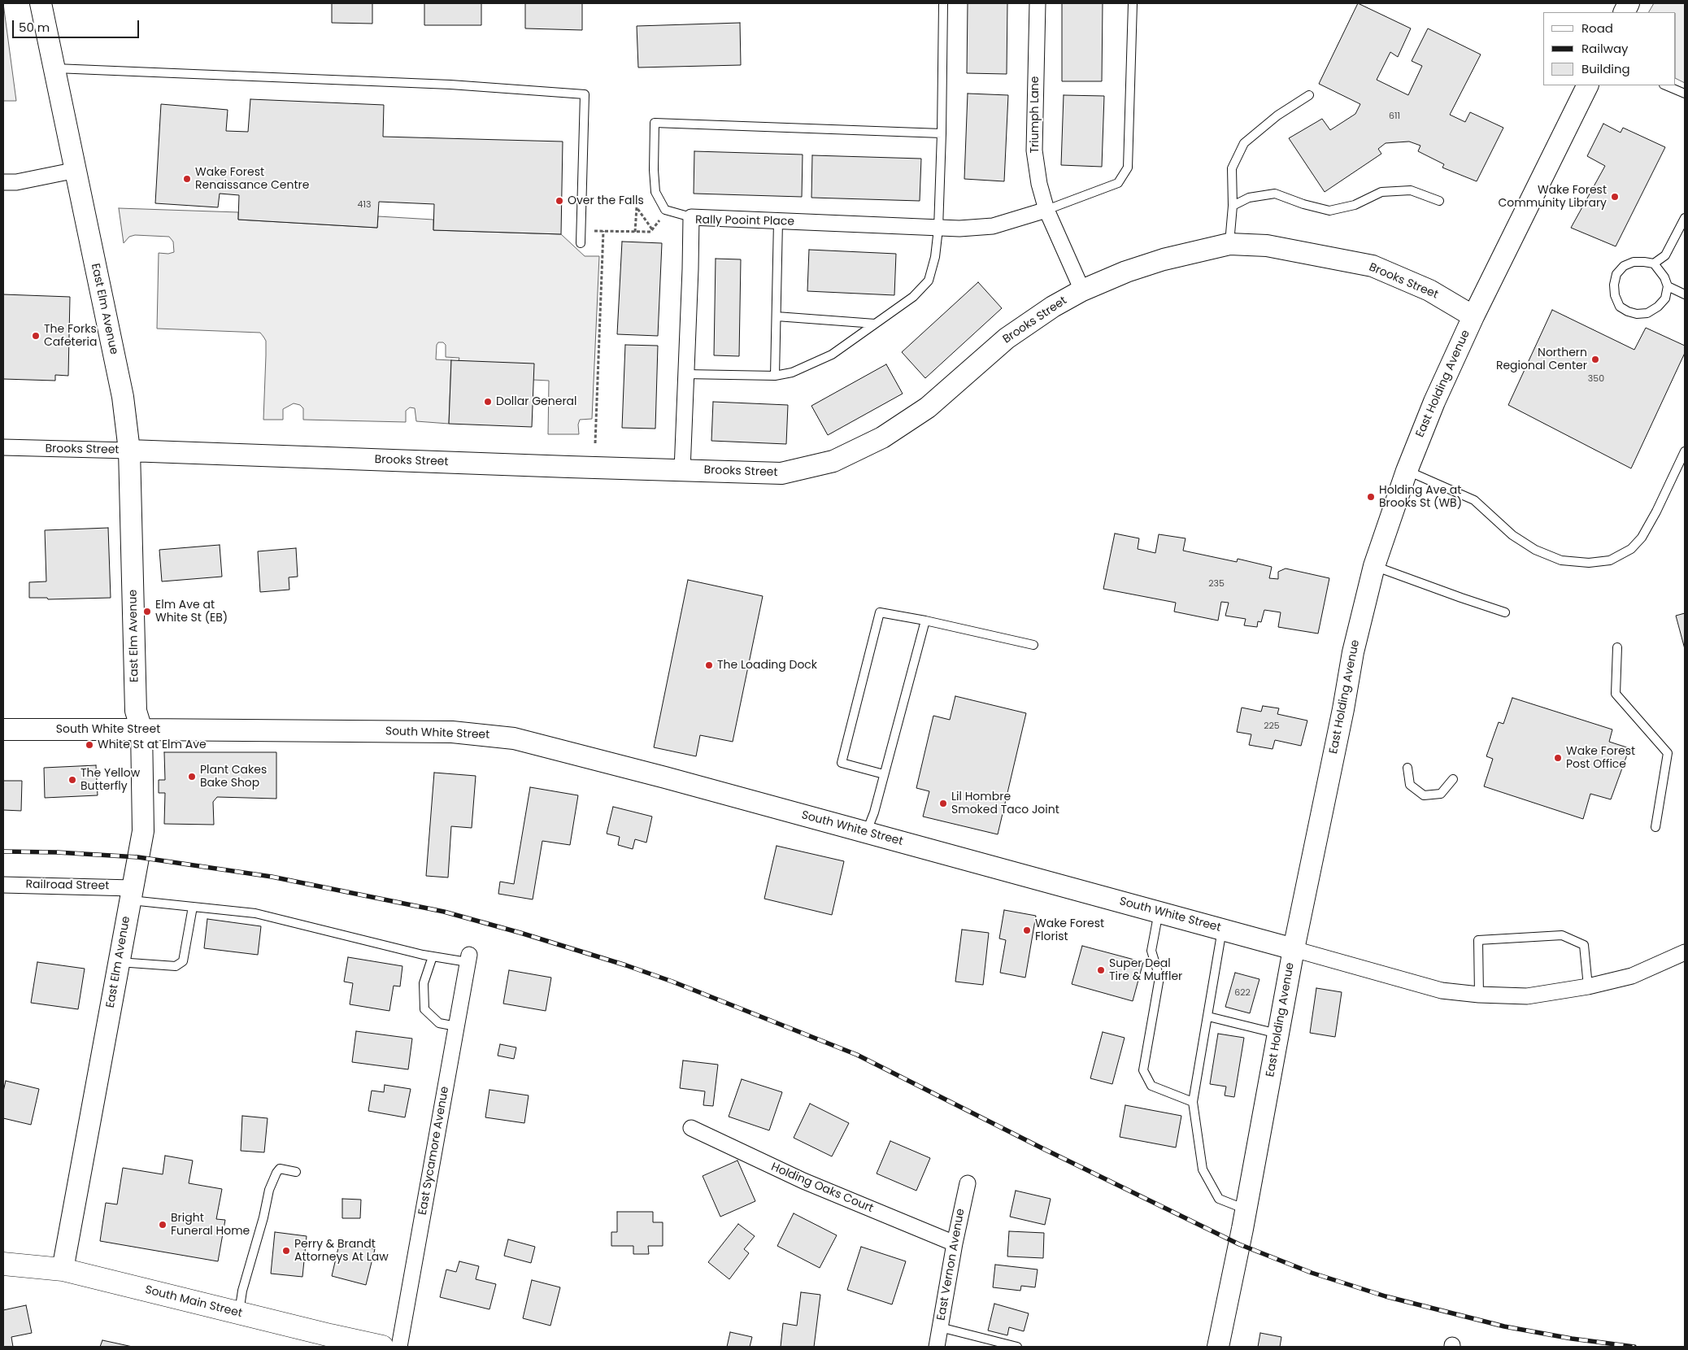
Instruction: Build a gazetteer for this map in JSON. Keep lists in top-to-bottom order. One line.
{"streets":{"main road":["South Main Street"],"street":["Triumph Lane","Rally Pooint Place","Brooks Street","East Elm Avenue","East Holding Avenue","South White Street","Railroad Street","East Sycamore Avenue","Holding Oaks Court","East Vernon Avenue"]},"crossings":[["Triumph Lane","Rally Pooint Place"],["Triumph Lane","Brooks Street"],["Rally Pooint Place","Brooks Street"],["Brooks Street","East Elm Avenue"],["Brooks Street","East Holding Avenue"],["East Elm Avenue","South White Street"],["East Elm Avenue","Railroad Street"],["East Elm Avenue","South Main Street"],["East Holding Avenue","South White Street"],["Holding Oaks Court","East Vernon Avenue"]],"places":["Wake Forest Renaissance Centre","Wake Forest Community Library","Over the Falls","The Forks Cafeteria","Northern Regional Center","Dollar General","Holding Ave at Brooks St (WB)","Elm Ave at White St (EB)","The Loading Dock","White St at Elm Ave","Wake Forest Post Office","Plant Cakes Bake Shop","The Yellow Butterfly","Lil Hombre Smoked Taco Joint","Wake Forest Florist","Super Deal Tire & Muffler","Bright Funeral Home","Perry & Brandt Attorneys At Law"],"house_numbers":["611","413","350","235","225","622"],"legend":["Road","Railway","Building"],"scale_bar":"50 m"}
